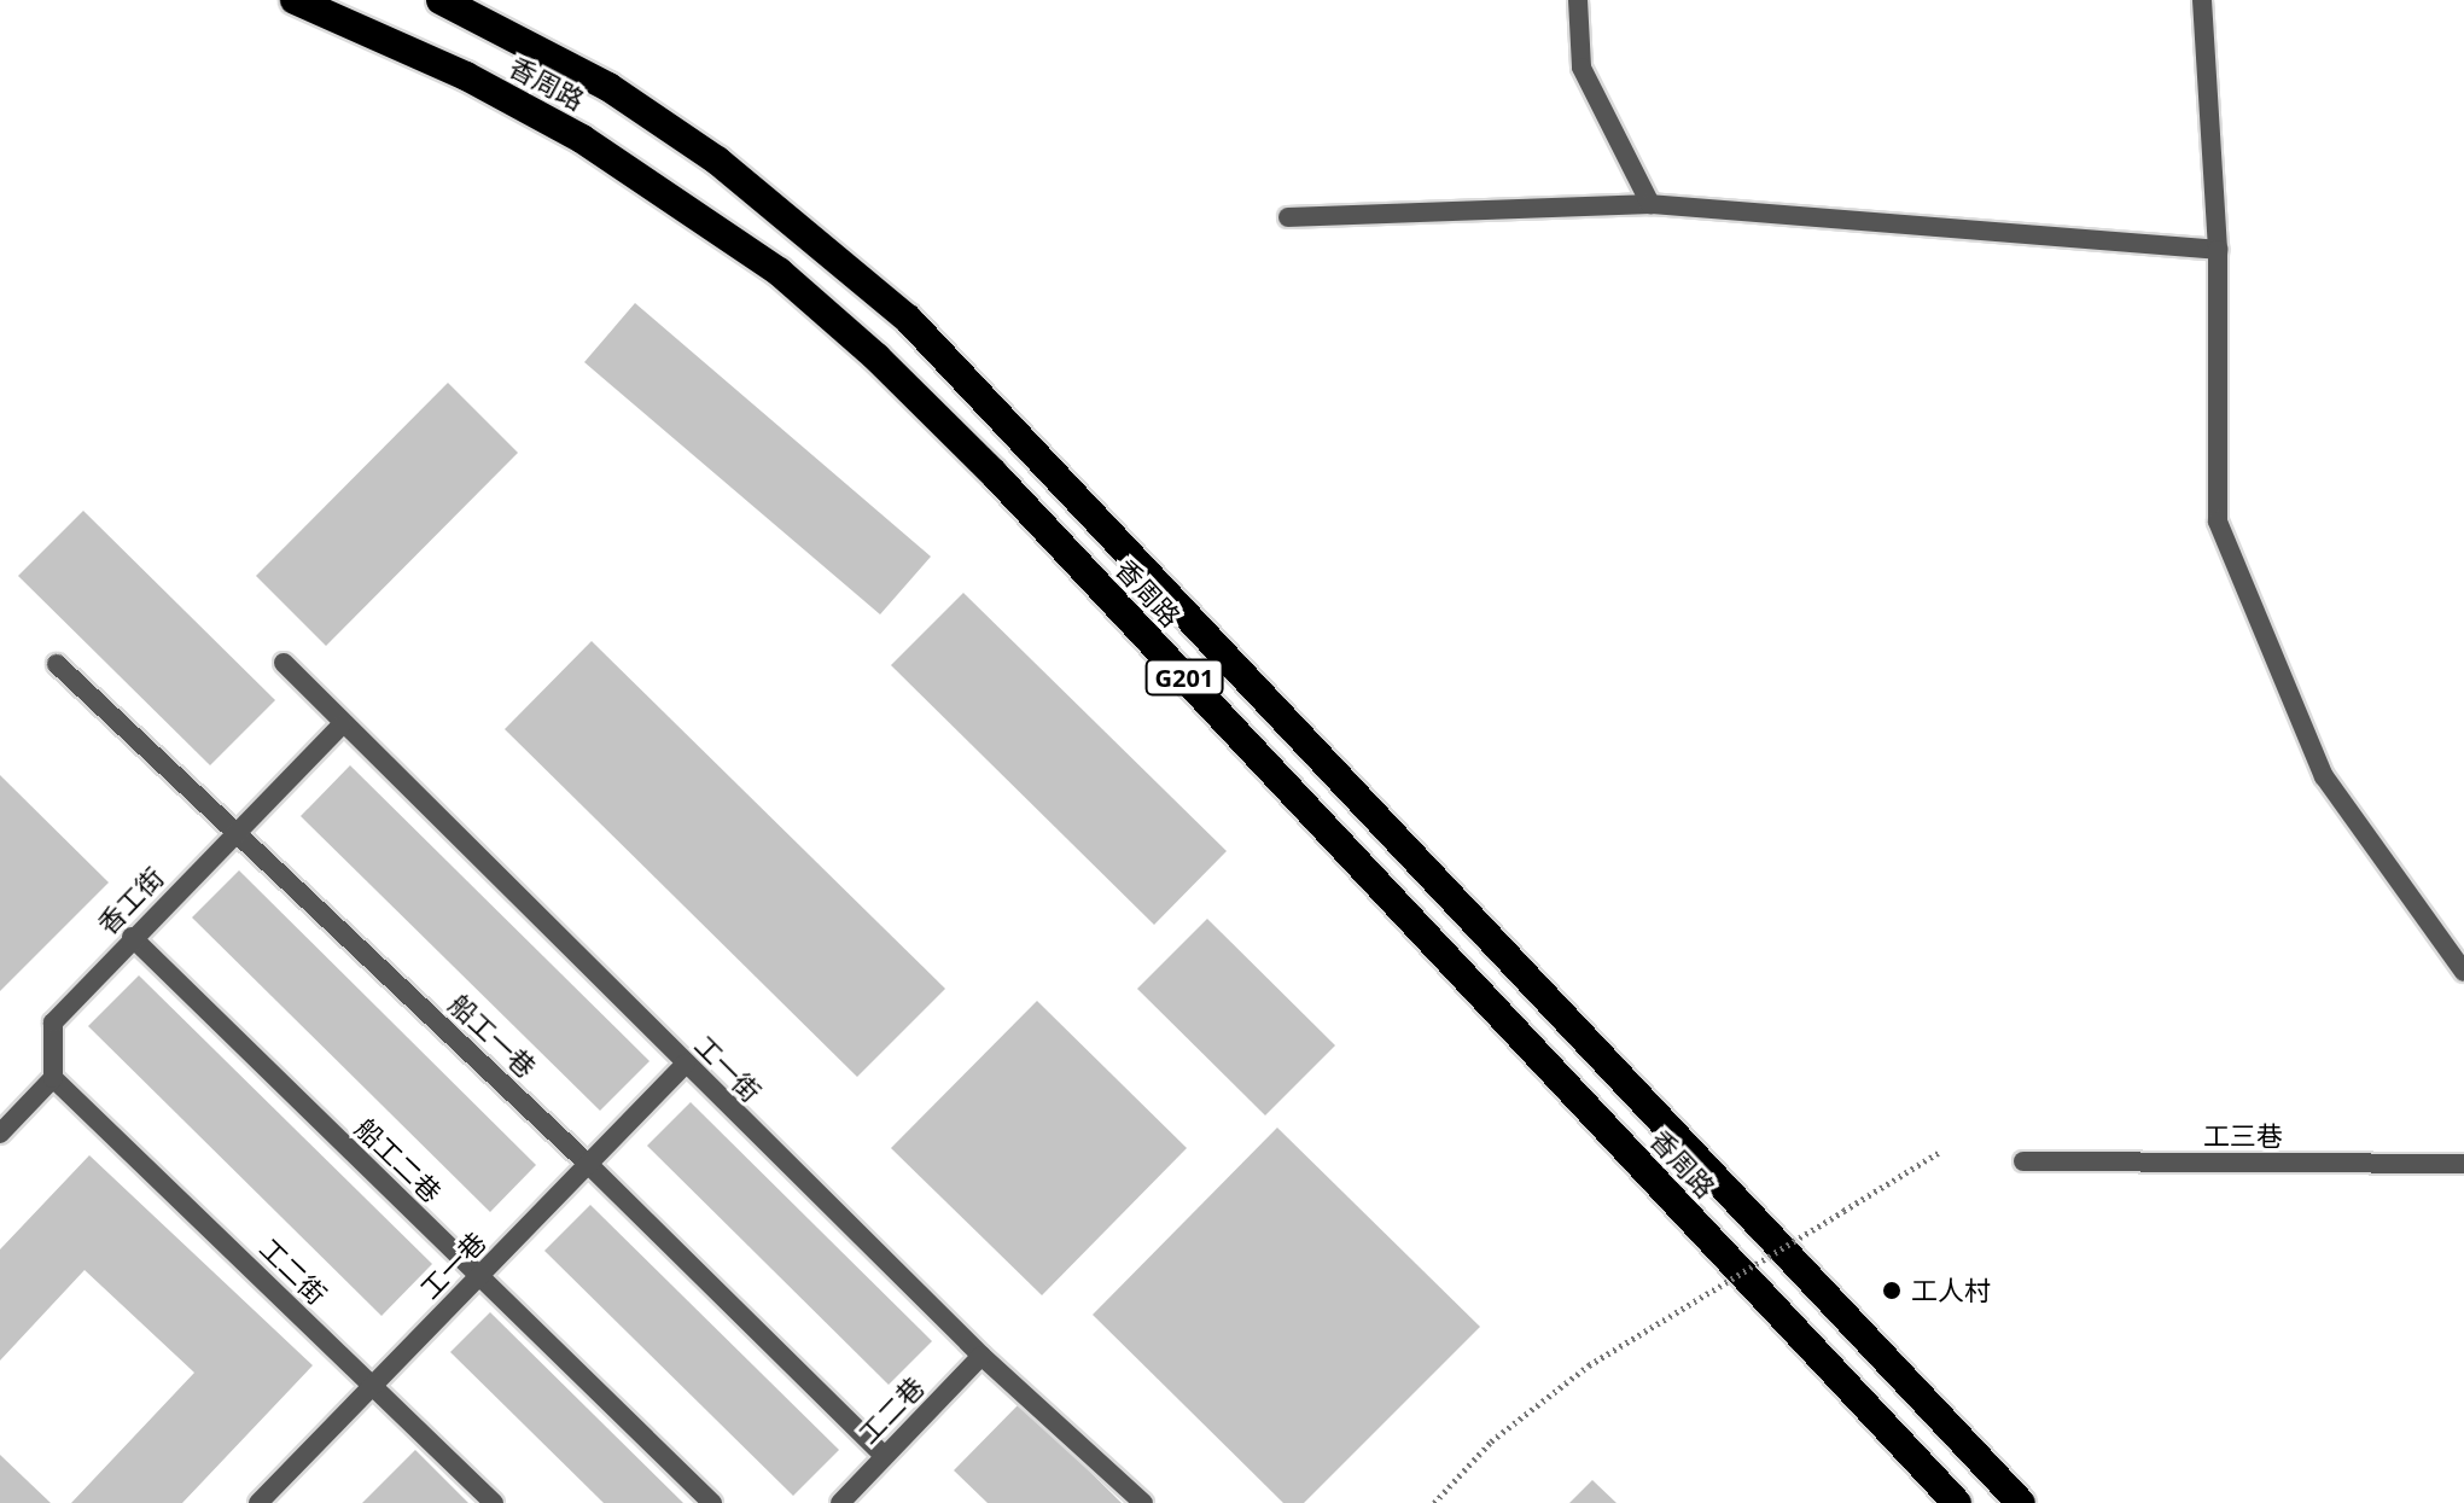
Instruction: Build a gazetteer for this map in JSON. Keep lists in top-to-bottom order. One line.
{"streets":{"highway":["香周路","G201"],"street":["香工街","船工一巷","工一街","工三巷","船工二巷","工一巷","工二街","工二巷"]},"crossings":[["香工街","船工一巷"],["香工街","工一街"],["香工街","船工二巷"],["香工街","工二街"],["船工一巷","工一巷"],["船工一巷","工二巷"],["工一街","工一巷"],["工一街","工二巷"],["船工二巷","工一巷"],["工一巷","工二街"]],"places":["工人村"]}
